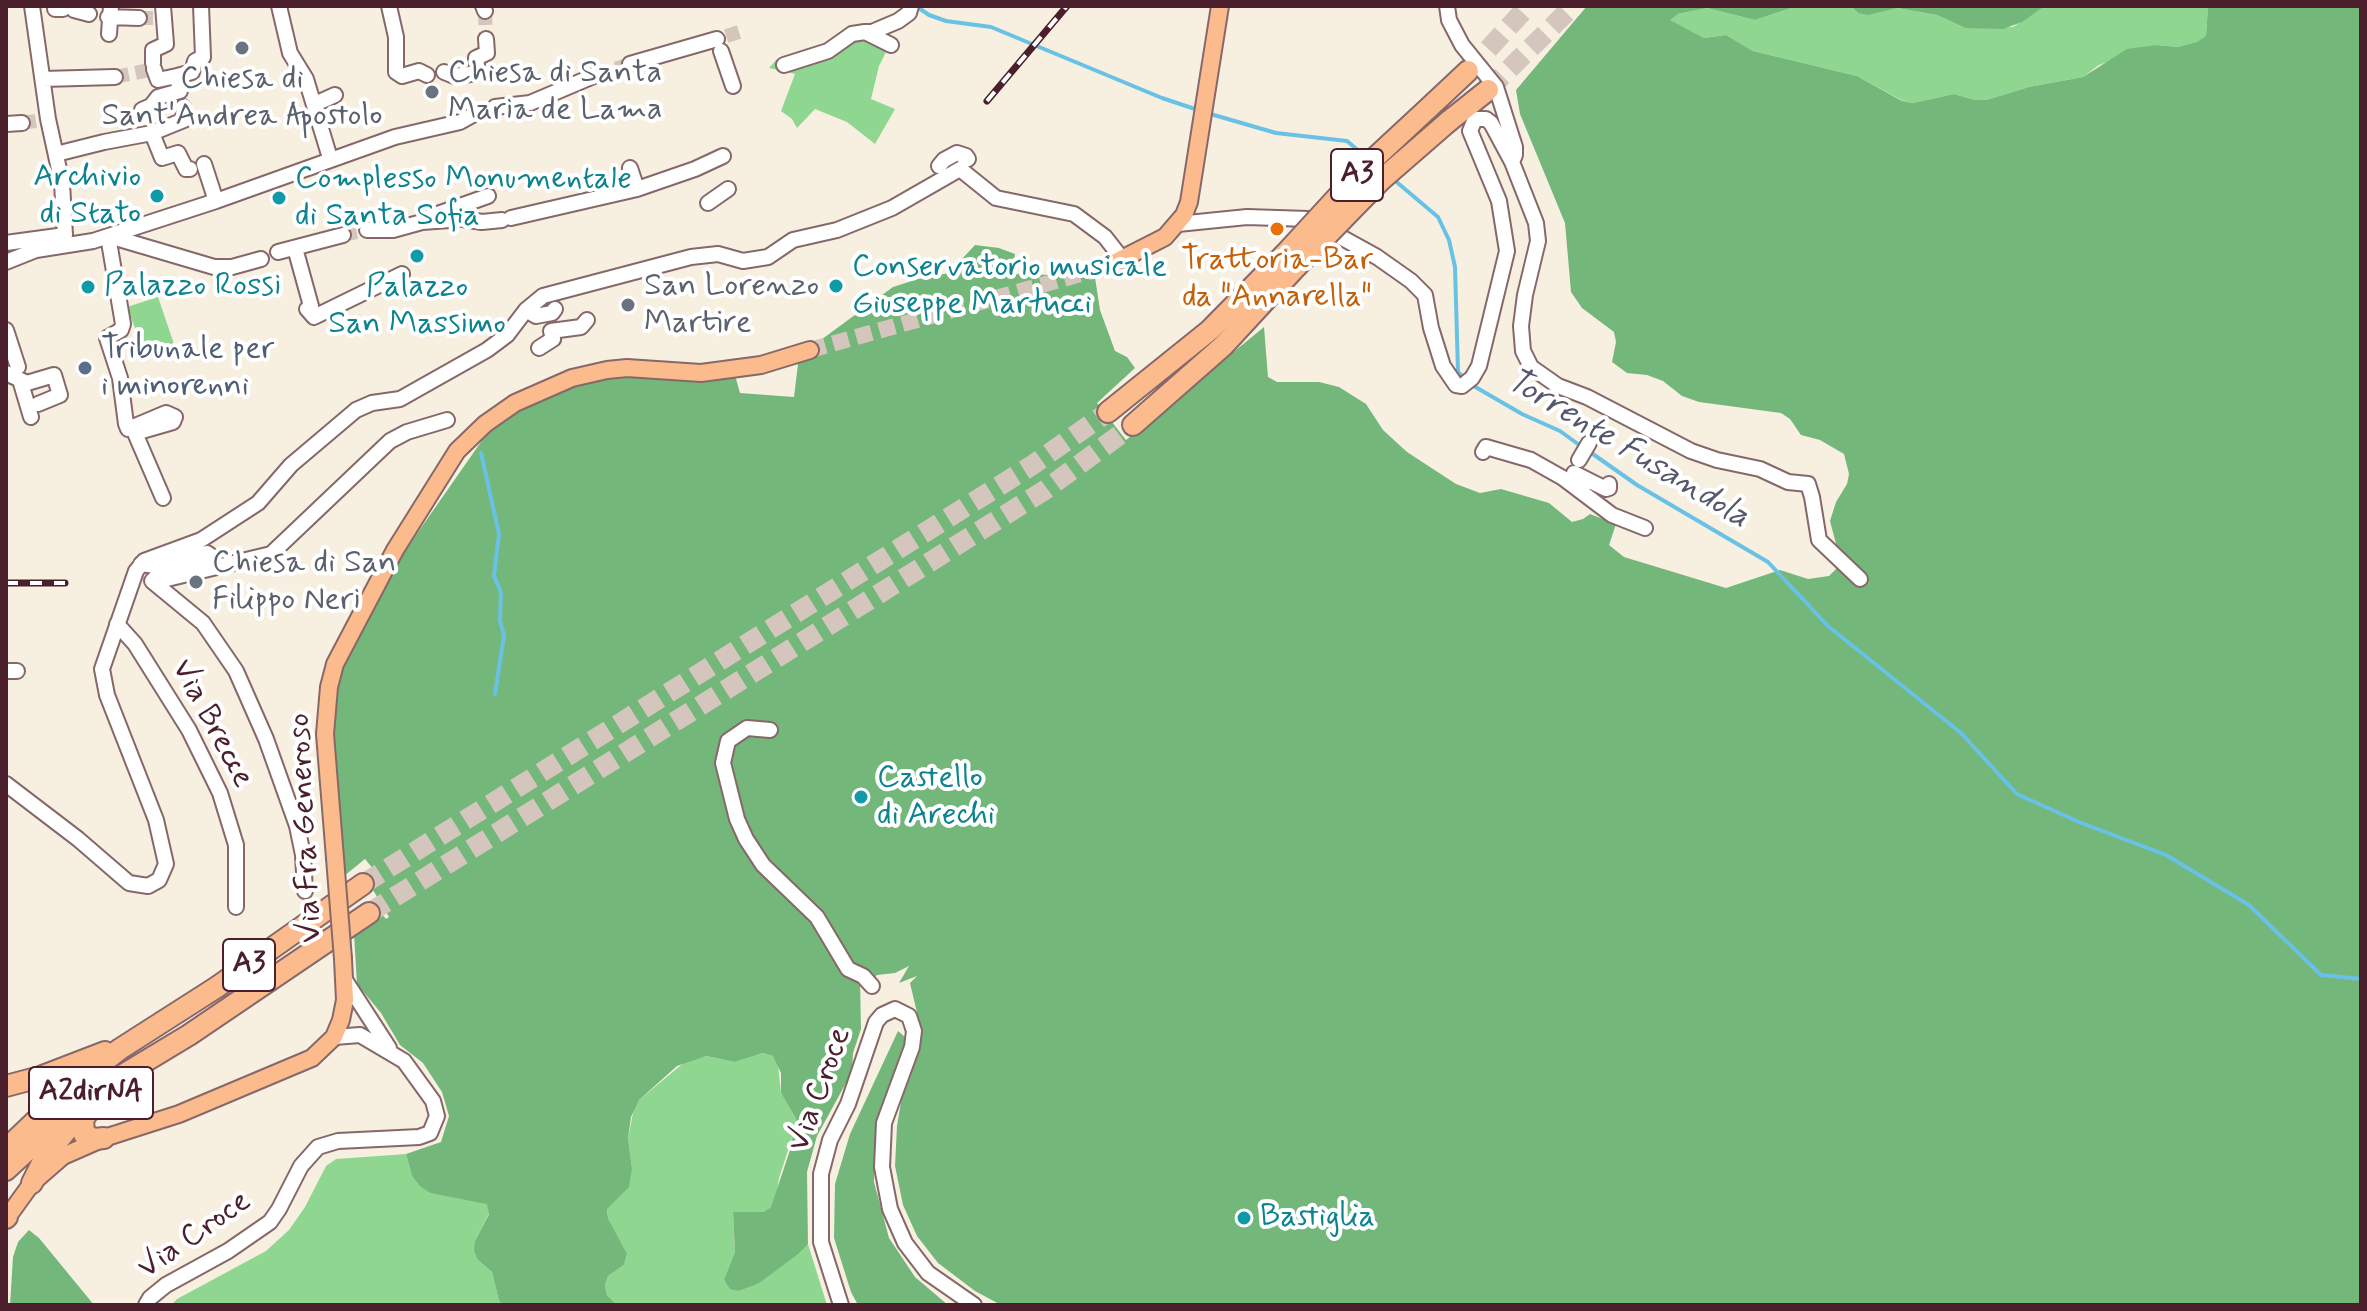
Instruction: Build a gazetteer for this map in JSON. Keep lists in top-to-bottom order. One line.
{"streets":{"highway":["A3","A2dirNA"],"main road":["Via Fra Generoso"],"street":["Via Brecce","Via Croce"]},"crossings":[["A3","A2dirNA"],["Via Fra Generoso","Via Croce"]],"water":["Torrente Fusandola"],"places":["Chiesa di Sant'Andrea Apostolo","Chiesa di Santa Maria de Lama","Archivio di Stato","Complesso Monumentale di Santa Sofia","Trattoria-Bar da \"Annarella\"","Palazzo San Massimo","Conservatorio musicale Giuseppe Martucci","Palazzo Rossi","San Lorenzo Martire","Tribunale per i minorenni","Chiesa di San Filippo Neri","Castello di Arechi","Bastiglia"]}
